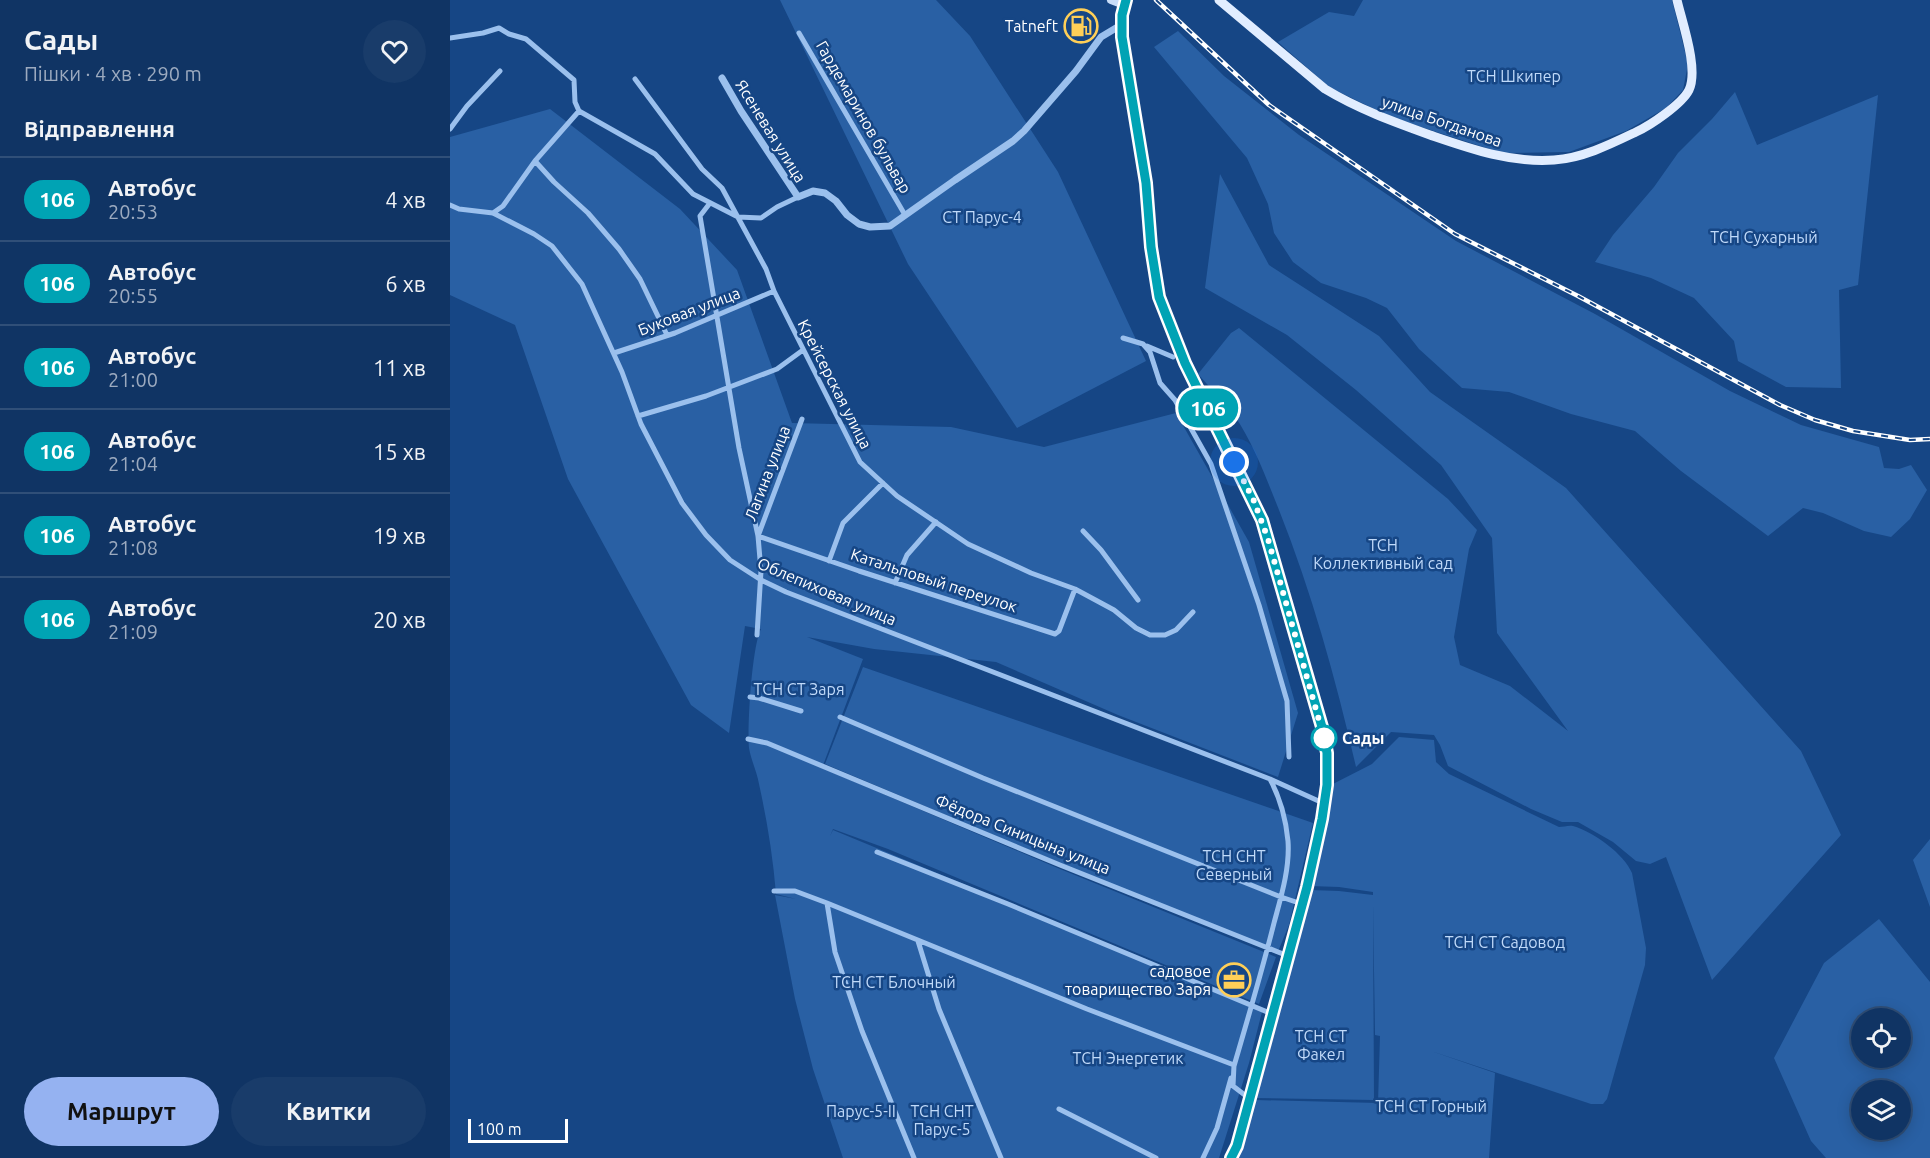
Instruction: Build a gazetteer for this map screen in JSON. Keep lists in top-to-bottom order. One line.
{"streets":{"main road":["улица Богданова"],"street":["Гардемаринов бульвар","Ясеневая улица","Буковая улица","Крейсерская улица","Лагина улица","Катальповый переулок","Облепиховая улица","Фёдора Синицына улица"]},"crossings":[["Буковая улица","Крейсерская улица"],["Буковая улица","Облепиховая улица"],["Крейсерская улица","Катальповый переулок"],["Лагина улица","Катальповый переулок"]],"parks":["ТСН Шкипер","СТ Парус-4","ТСН Сухарный","ТСН Коллективный сад","ТСН СТ Заря","ТСН СНТ Северный","ТСН СТ Садовод","ТСН СТ Блочный","ТСН СТ Факел","ТСН Энергетик","ТСН СТ Горный","Парус-5-II","ТСН СНТ Парус-5"],"places":{"fuel station":["Tatneft"],"other":["Сады"],"office":["садовое товарищество Заря"]},"lines":["bus line 106"],"scale_bar":"100 m","page":{"heading":[["Сады","Пішки · 4 хв · 290 m"],"Відправлення"],"on_map":"106","list":[{"mark":"106","name":"Автобус","note":"20:53","value":"4 хв"},{"mark":"106","name":"Автобус","note":"20:55","value":"6 хв"},{"mark":"106","name":"Автобус","note":"21:00","value":"11 хв"},{"mark":"106","name":"Автобус","note":"21:04","value":"15 хв"},{"mark":"106","name":"Автобус","note":"21:08","value":"19 хв"},{"mark":"106","name":"Автобус","note":"21:09","value":"20 хв"}],"buttons":["Маршрут","Квитки"],"scale":"100 m"}}
